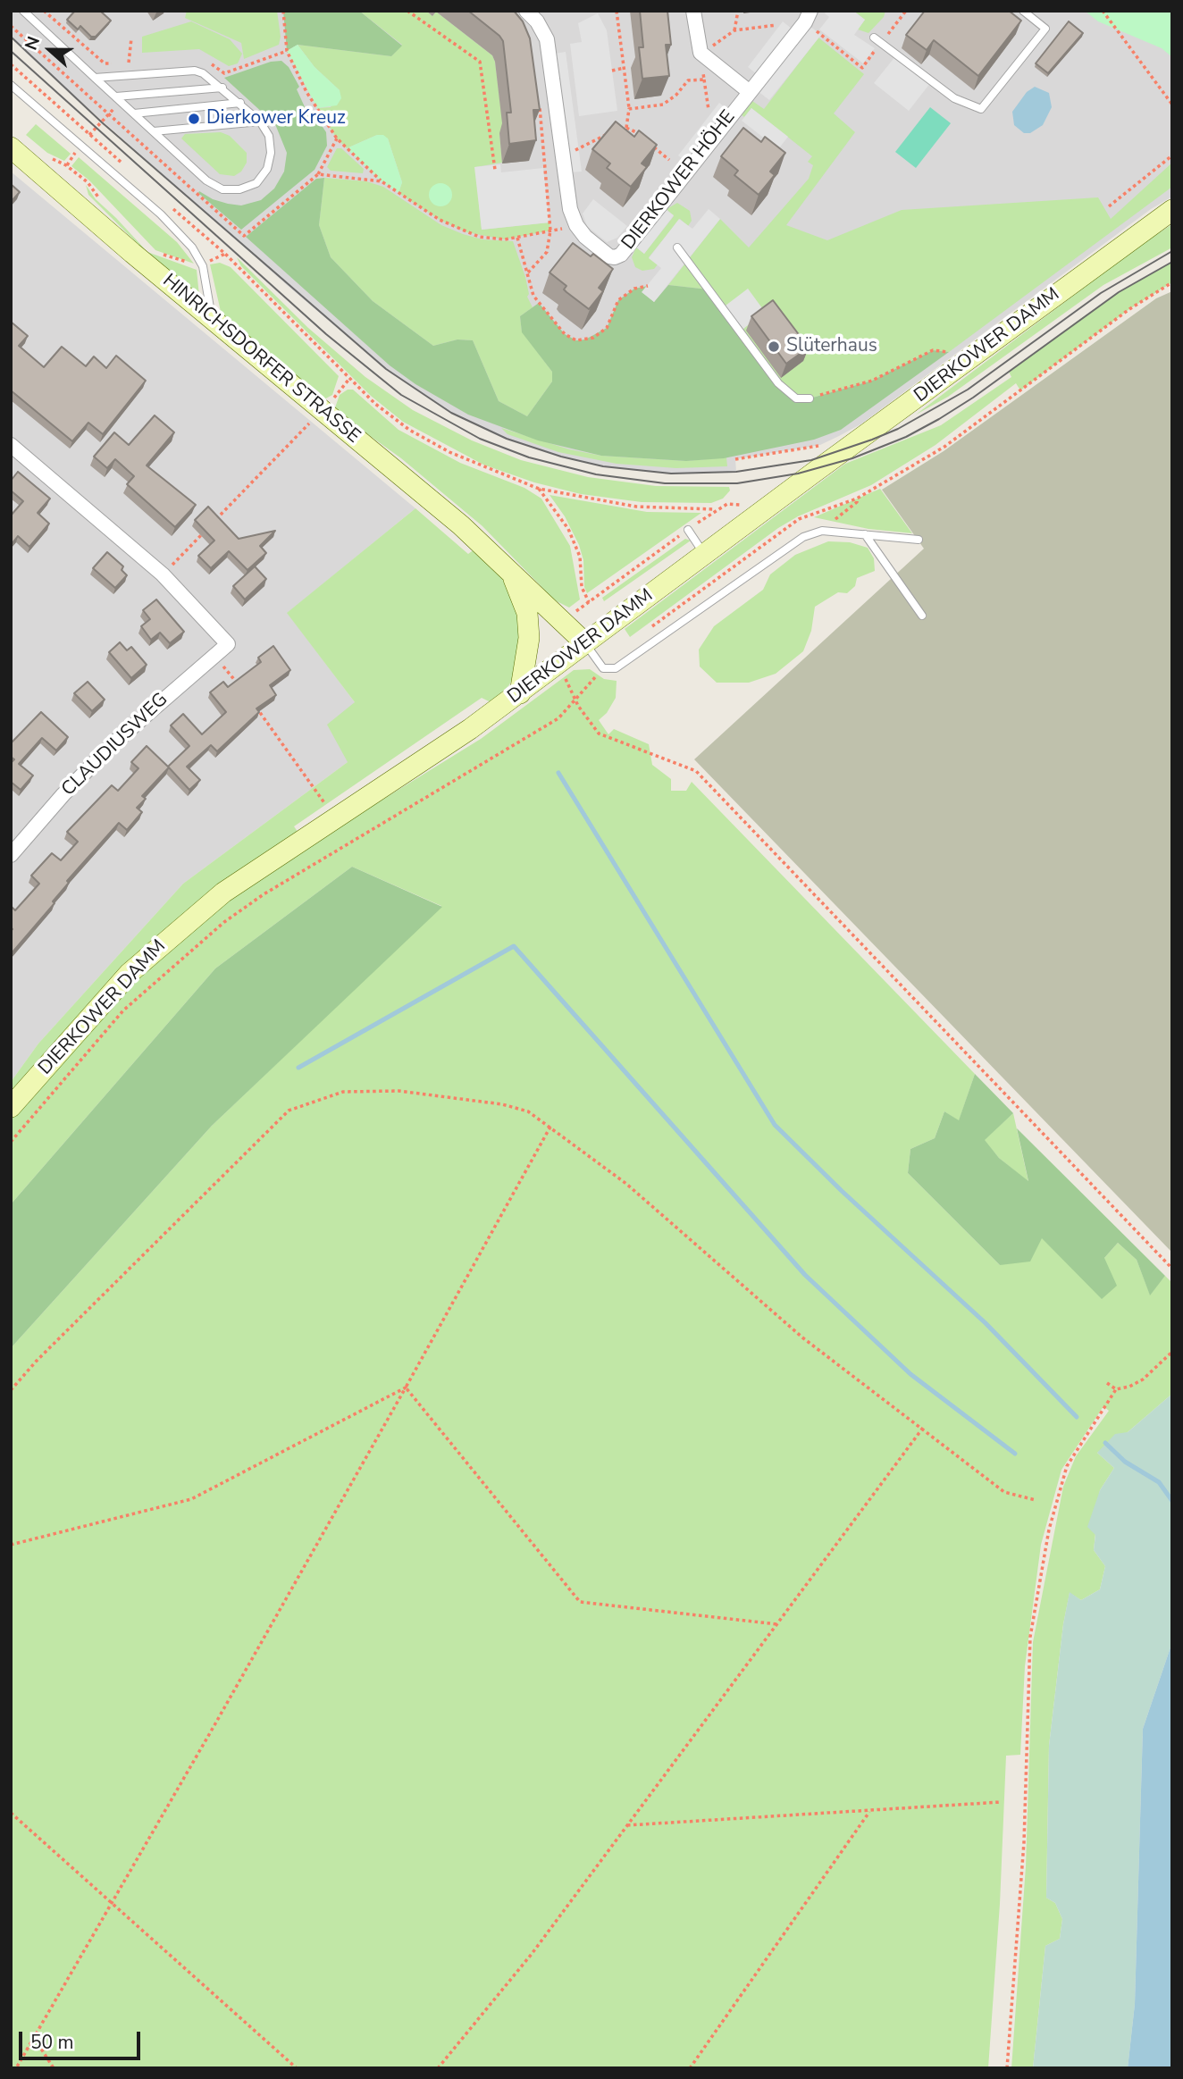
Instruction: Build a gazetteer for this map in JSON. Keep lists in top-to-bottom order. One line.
{"streets":{"street":["DIERKOWER HÖHE","DIERKOWER DAMM","HINRICHSDORFER STRASSE","CLAUDIUSWEG"]},"crossings":[["DIERKOWER DAMM","HINRICHSDORFER STRASSE"]],"places":["Dierkower Kreuz","Slüterhaus"],"scale_bar":"50 m","north":"left"}
